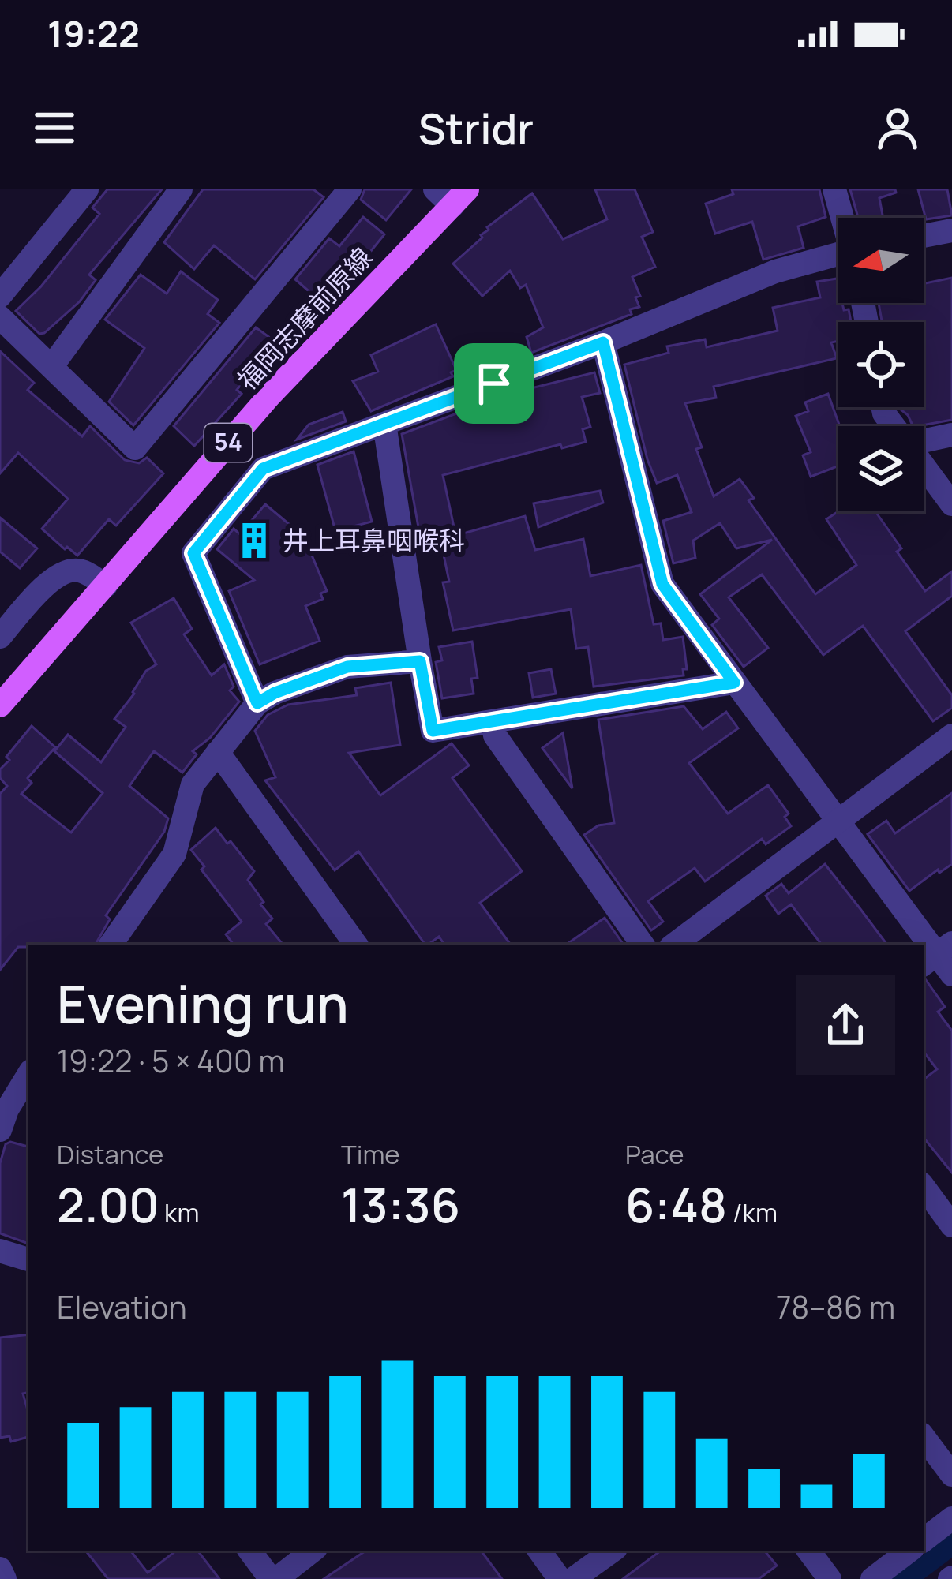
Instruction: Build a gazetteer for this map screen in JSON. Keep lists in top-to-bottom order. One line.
{"streets":{"main road":["福岡志摩前原線","54"]},"places":{"building":["井上耳鼻咽喉科"]},"north":"left","page":{"status":"19:22","header":"Stridr","heading":["Evening run","19:22 · 5 × 400 m"],"stats":[["Distance","2.00 km"],["Time","13:36"],["Pace","6:48 /km"]],"chart":["Elevation","78–86 m"]}}
